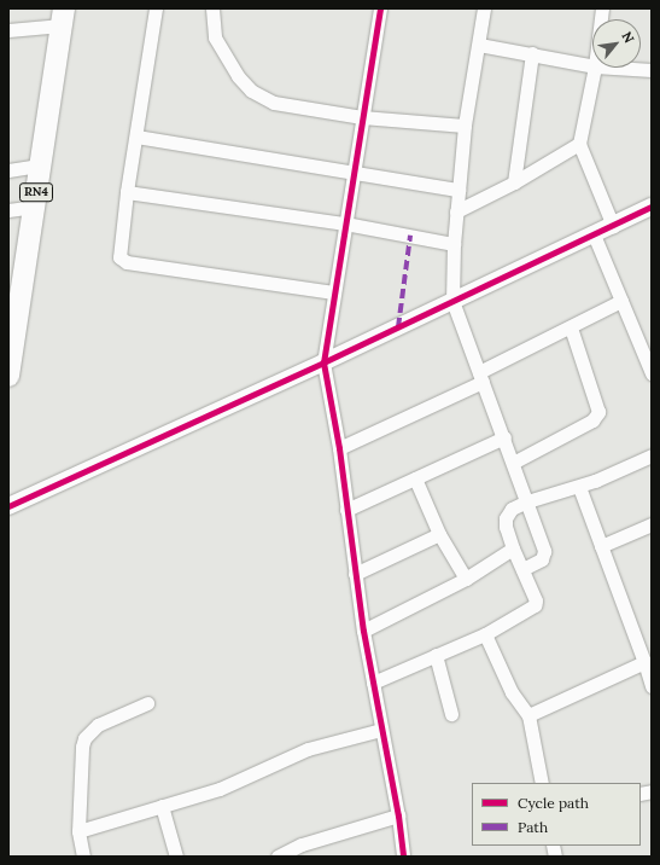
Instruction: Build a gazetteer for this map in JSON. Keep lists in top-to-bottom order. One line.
{"streets":{"main road":["RN4"]},"legend":["Cycle path","Path"],"north":"top right"}
